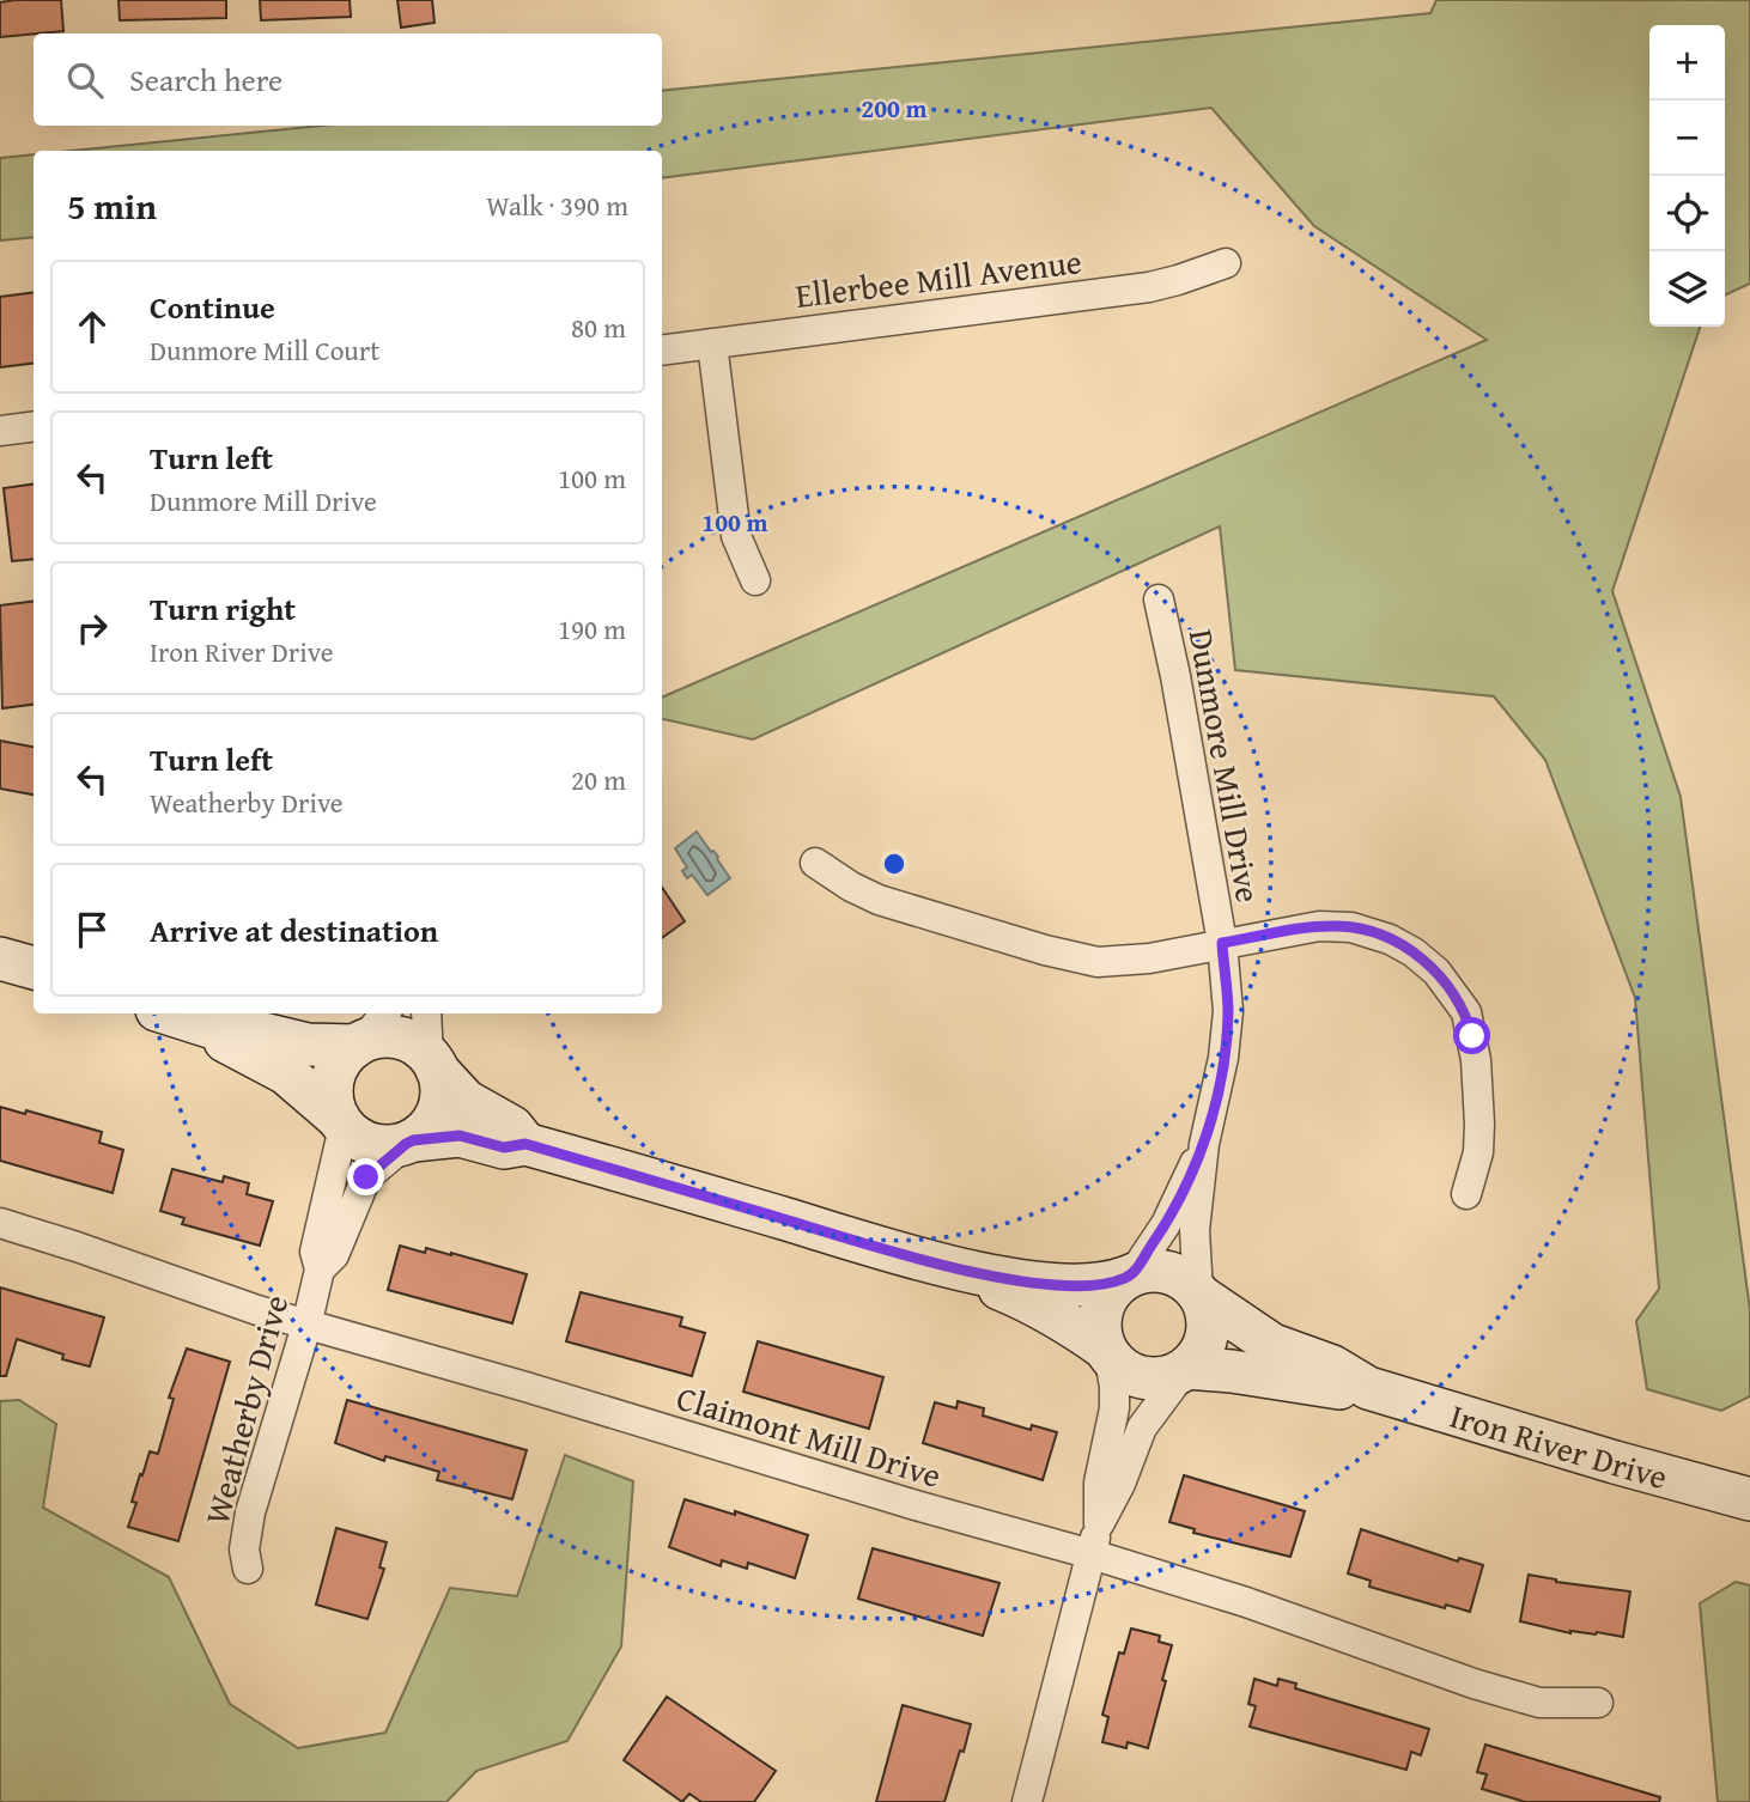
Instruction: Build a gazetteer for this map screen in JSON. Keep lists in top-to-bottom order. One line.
{"streets":{"street":["Ellerbee Mill Avenue","Dunmore Mill Drive","Weatherby Drive","Claimont Mill Drive","Iron River Drive"]},"crossings":[["Dunmore Mill Drive","Iron River Drive"],["Weatherby Drive","Claimont Mill Drive"]],"page":{"map_buttons":["+","−"],"search":"Search here","heading":["5 min","Walk · 390 m"],"list":[["Continue","Dunmore Mill Court","80 m"],["Turn left","Dunmore Mill Drive","100 m"],["Turn right","Iron River Drive","190 m"],["Turn left","Weatherby Drive","20 m"],"Arrive at destination"]},"rings":["200 m","100 m"]}
